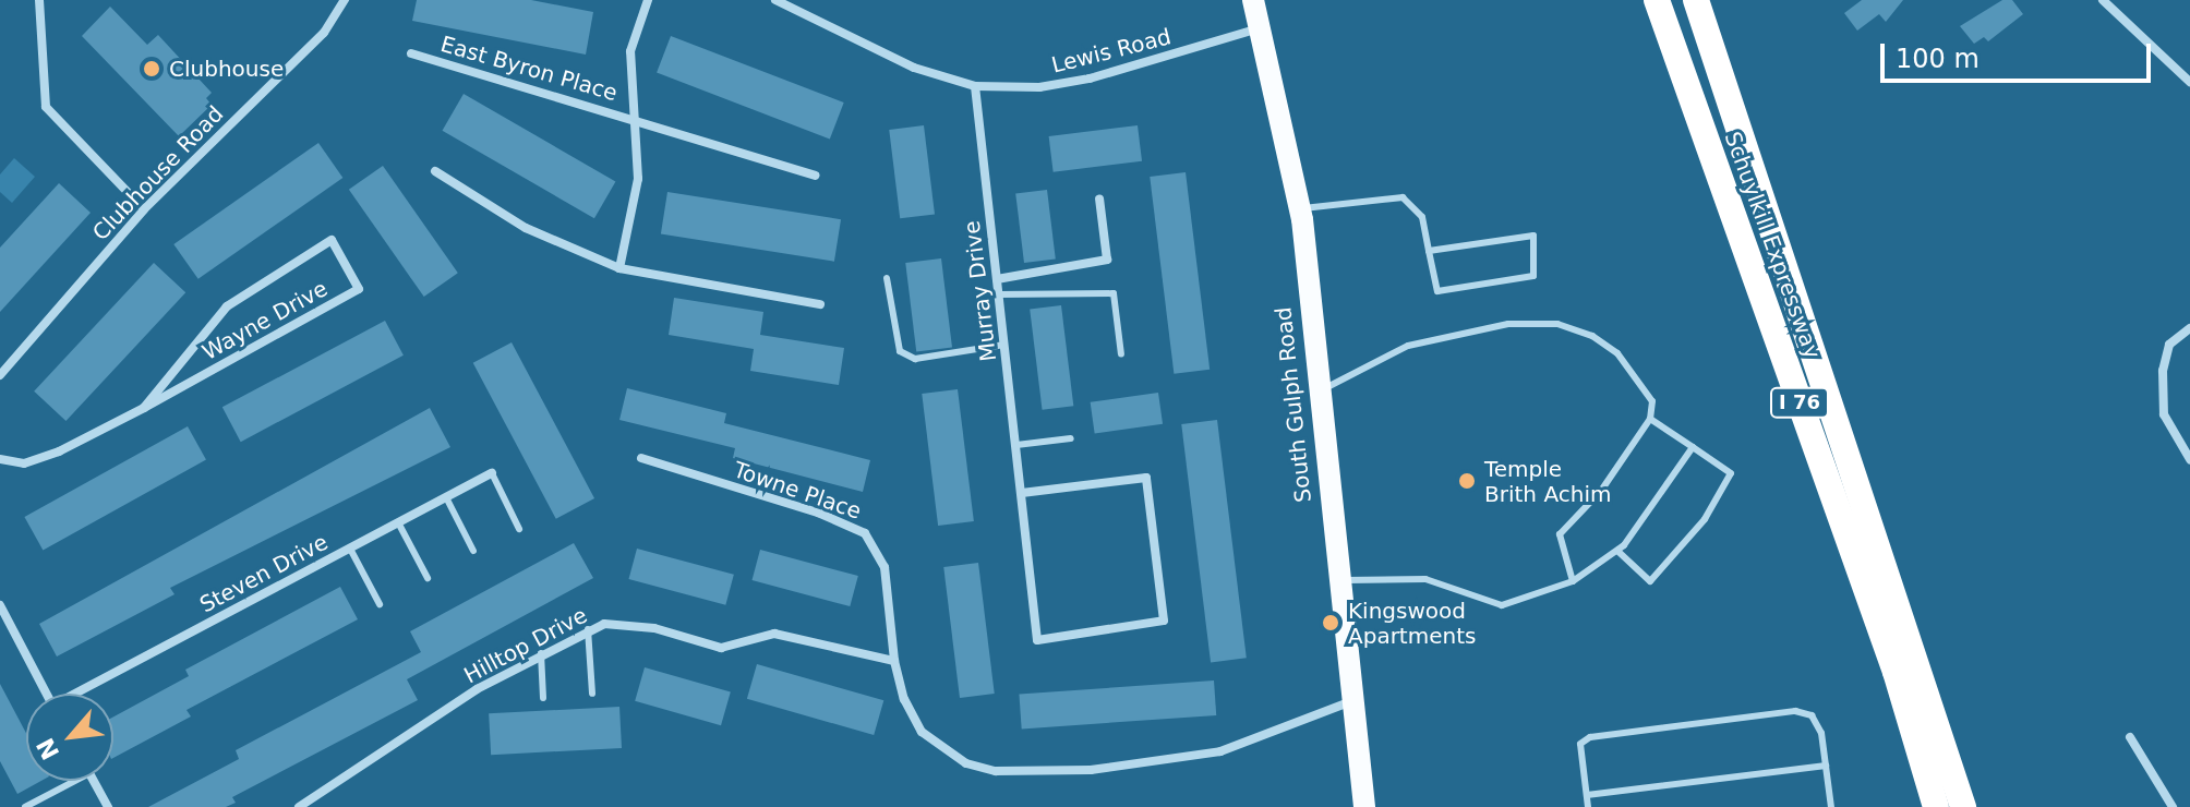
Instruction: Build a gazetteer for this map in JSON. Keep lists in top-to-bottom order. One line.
{"streets":{"highway":["Schuylkill Expressway","I 76"],"main road":["South Gulph Road"],"street":["Lewis Road","East Byron Place","Clubhouse Road","Murray Drive","Wayne Drive","Towne Place","Steven Drive","Hilltop Drive"]},"crossings":[["Lewis Road","Murray Drive"],["Lewis Road","South Gulph Road"],["Towne Place","Hilltop Drive"]],"places":["Clubhouse","Temple Brith Achim","Kingswood Apartments"],"scale_bar":"100 m","north":"bottom left"}
